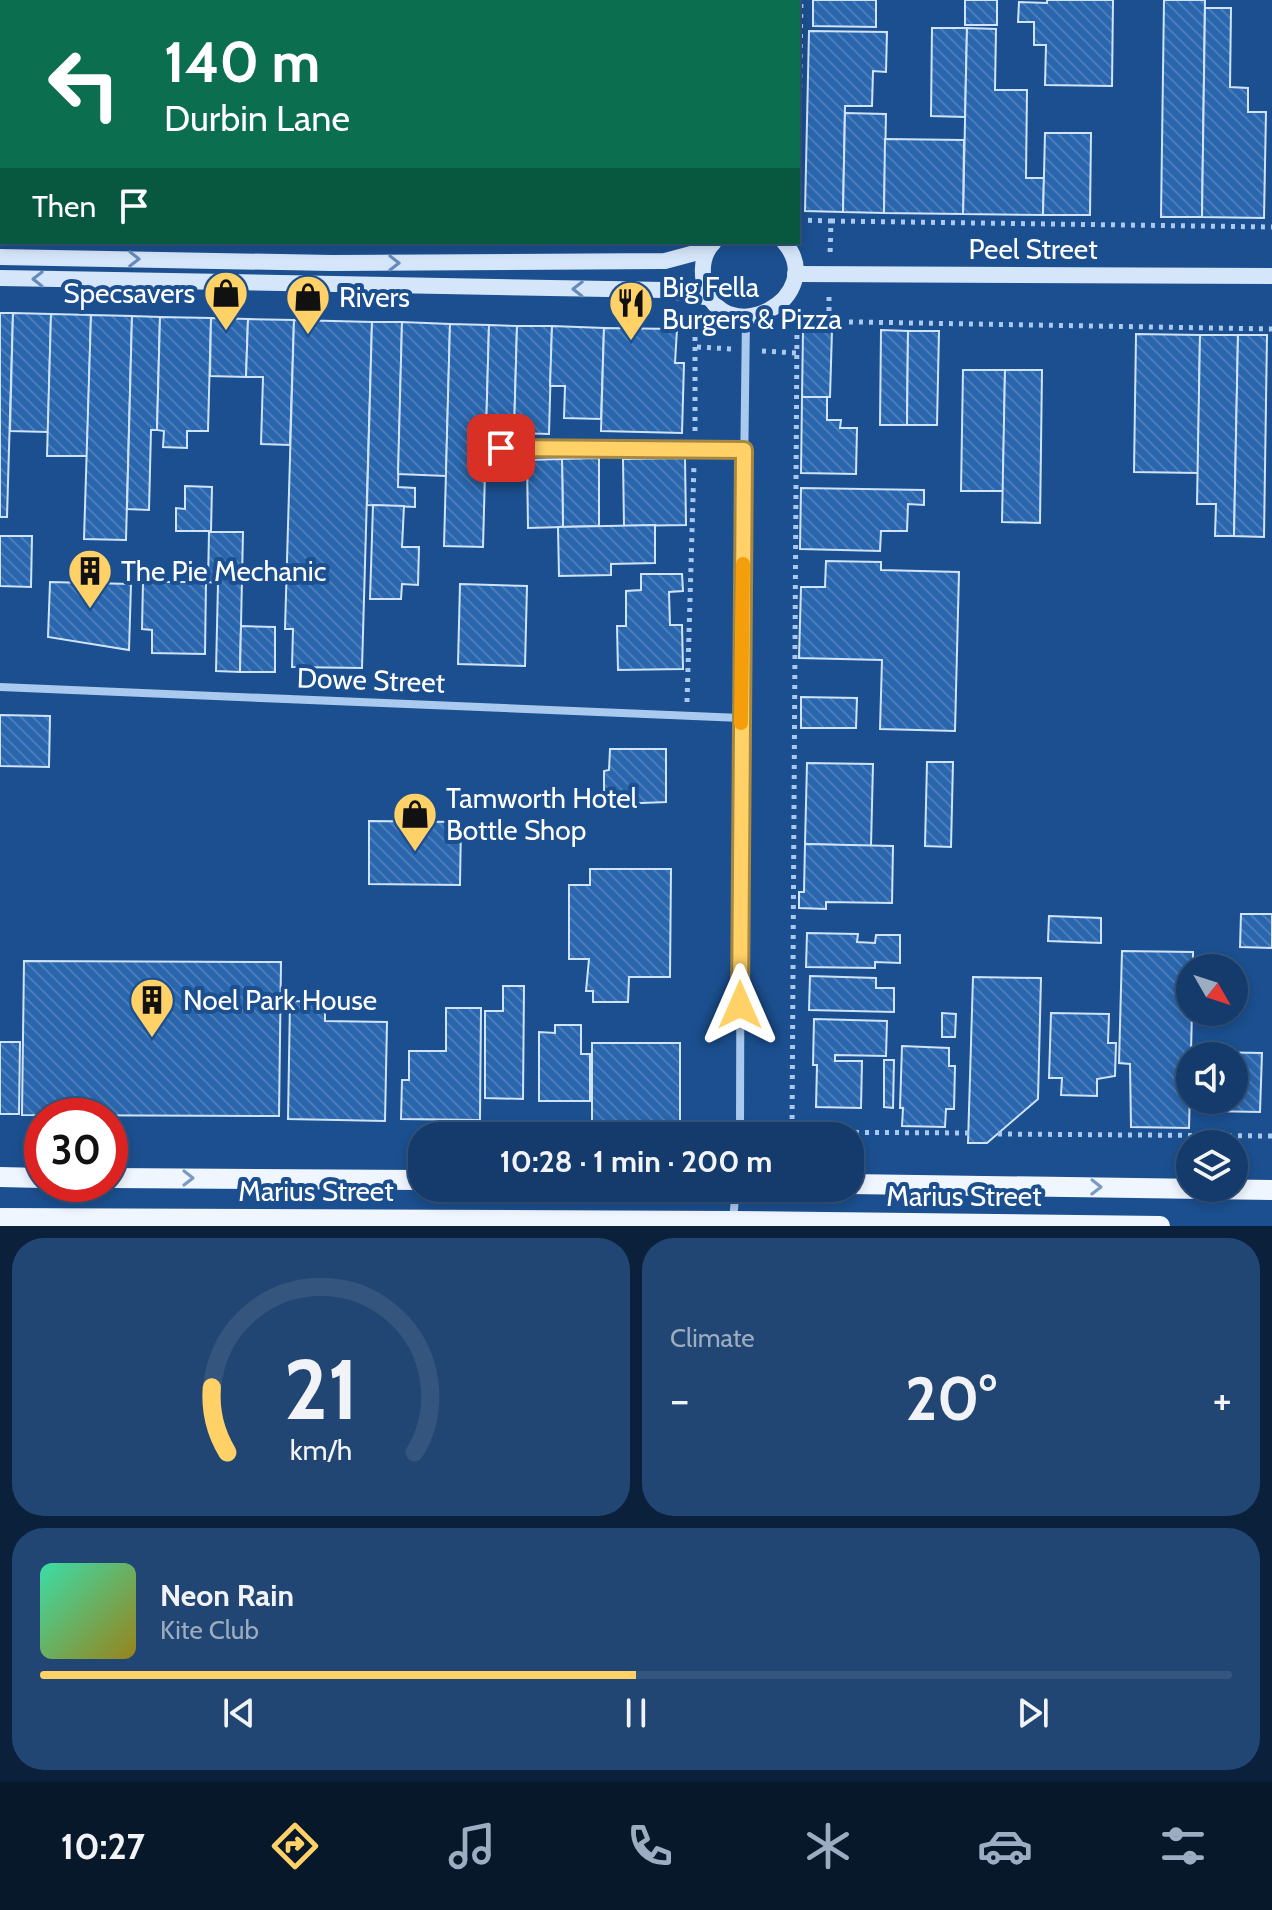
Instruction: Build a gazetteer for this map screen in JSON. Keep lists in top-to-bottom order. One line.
{"streets":{"main road":["Peel Street","Marius Street"],"street":["Dowe Street"]},"places":{"shop":["Specsavers","Rivers","Tamworth Hotel Bottle Shop"],"restaurant":["Big Fella Burgers & Pizza"],"building":["The Pie Mechanic","Noel Park House"]},"north":"bottom right","page":{"turn":["140 m","Durbin Lane"],"then":"Then","limit":"30","trip":"10:28 · 1 min · 200 m","tile":"Climate","heat":["−","20°","+"],"song":["Neon Rain","Kite Club"],"tabs":"10:27","gauge":["21","km/h"]}}
